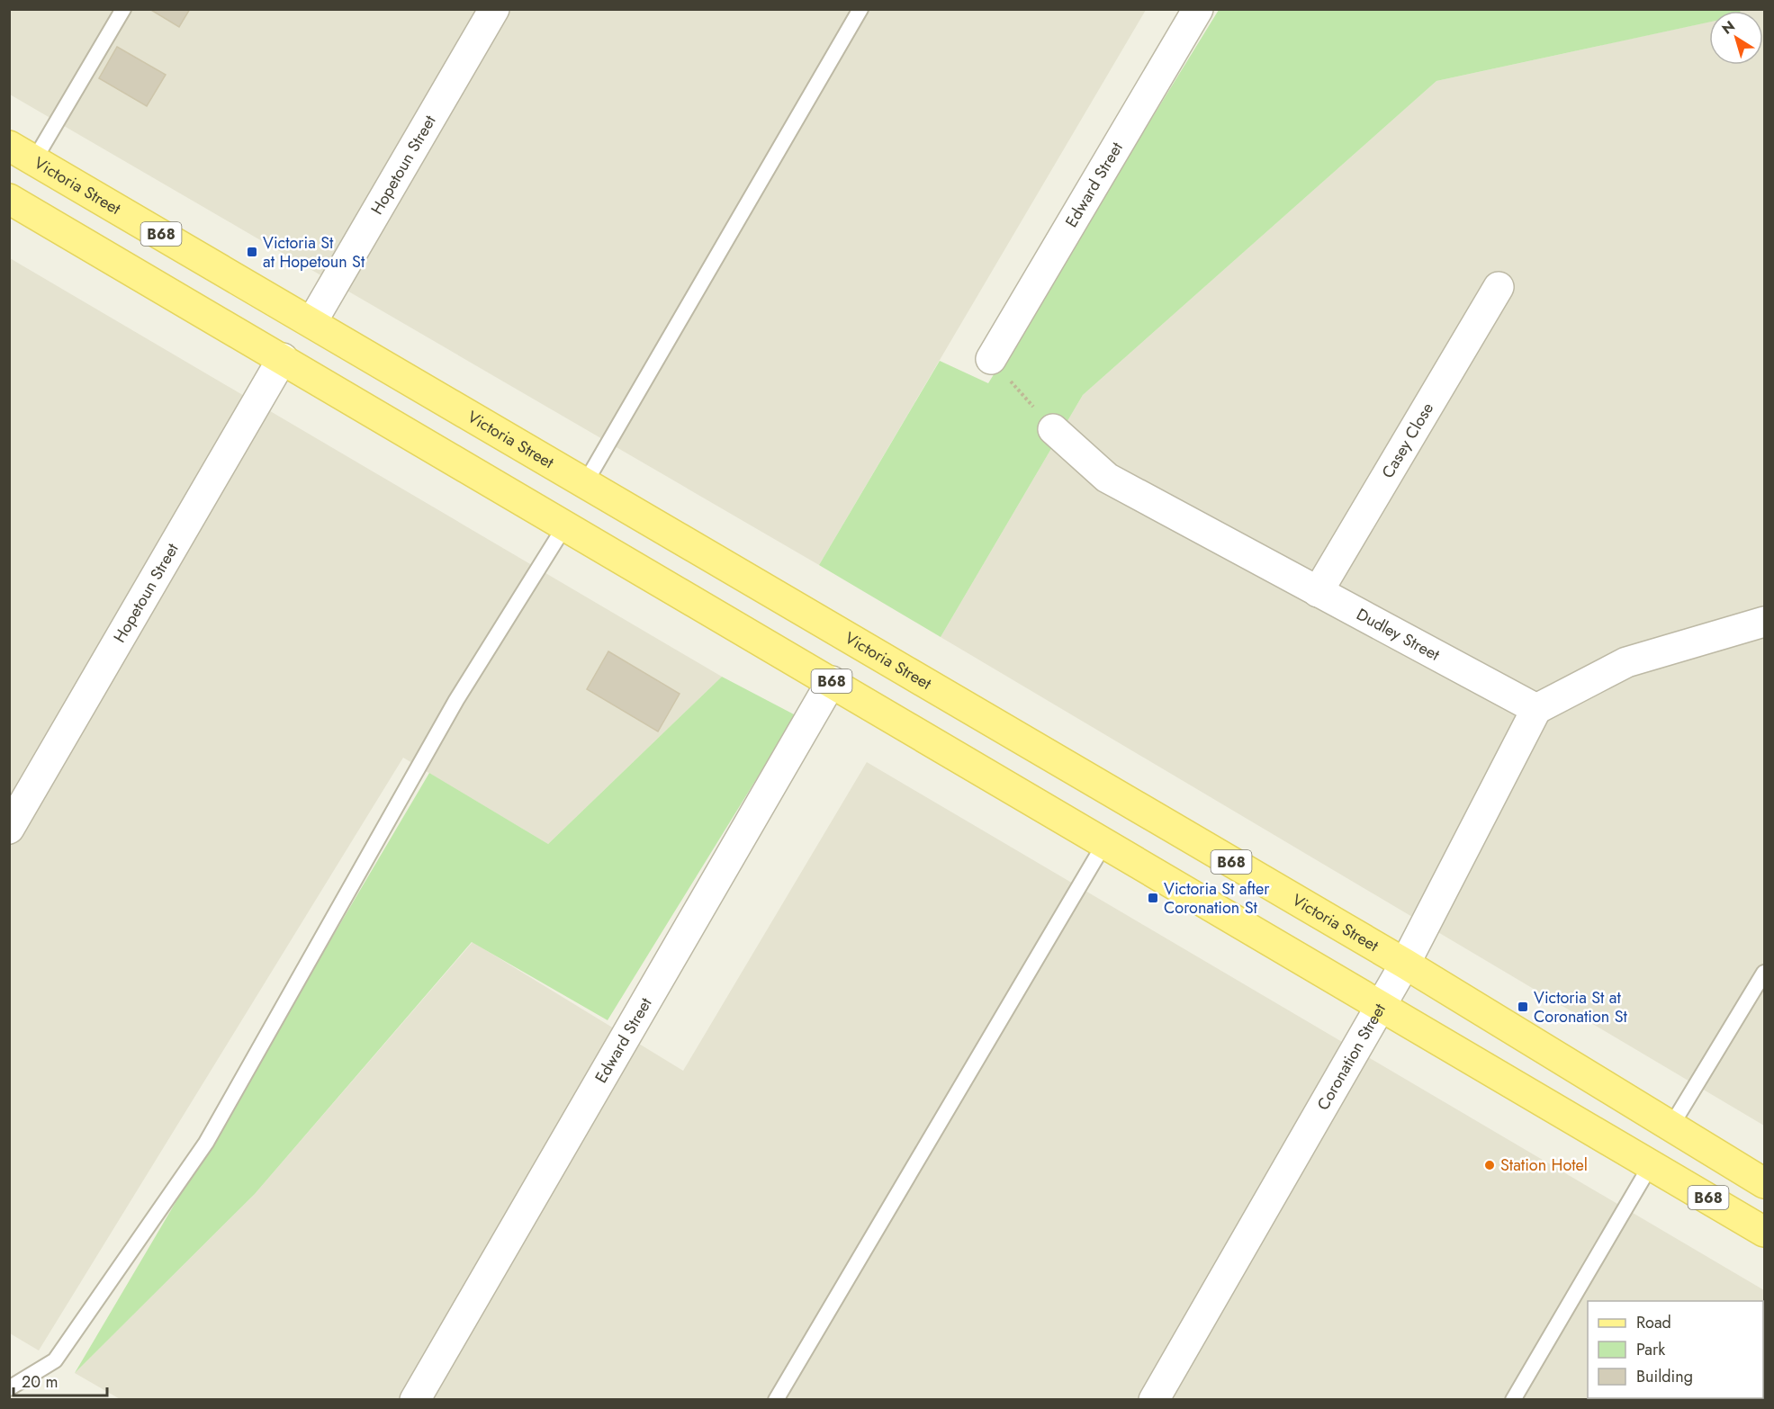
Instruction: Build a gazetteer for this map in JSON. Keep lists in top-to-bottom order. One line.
{"streets":{"main road":["Victoria Street","B68"],"street":["Hopetoun Street","Edward Street","Casey Close","Dudley Street","Coronation Street"]},"crossings":[["Hopetoun Street","Victoria Street"],["Hopetoun Street","B68"],["Edward Street","B68"],["Victoria Street","Coronation Street"],["B68","Coronation Street"],["Casey Close","Dudley Street"],["Dudley Street","Coronation Street"]],"places":{"transit":["Victoria St at Hopetoun St","Victoria St after Coronation St","Victoria St at Coronation St"],"other":["Station Hotel"]},"legend":["Road","Park","Building"],"scale_bar":"20 m","north":"top left"}
